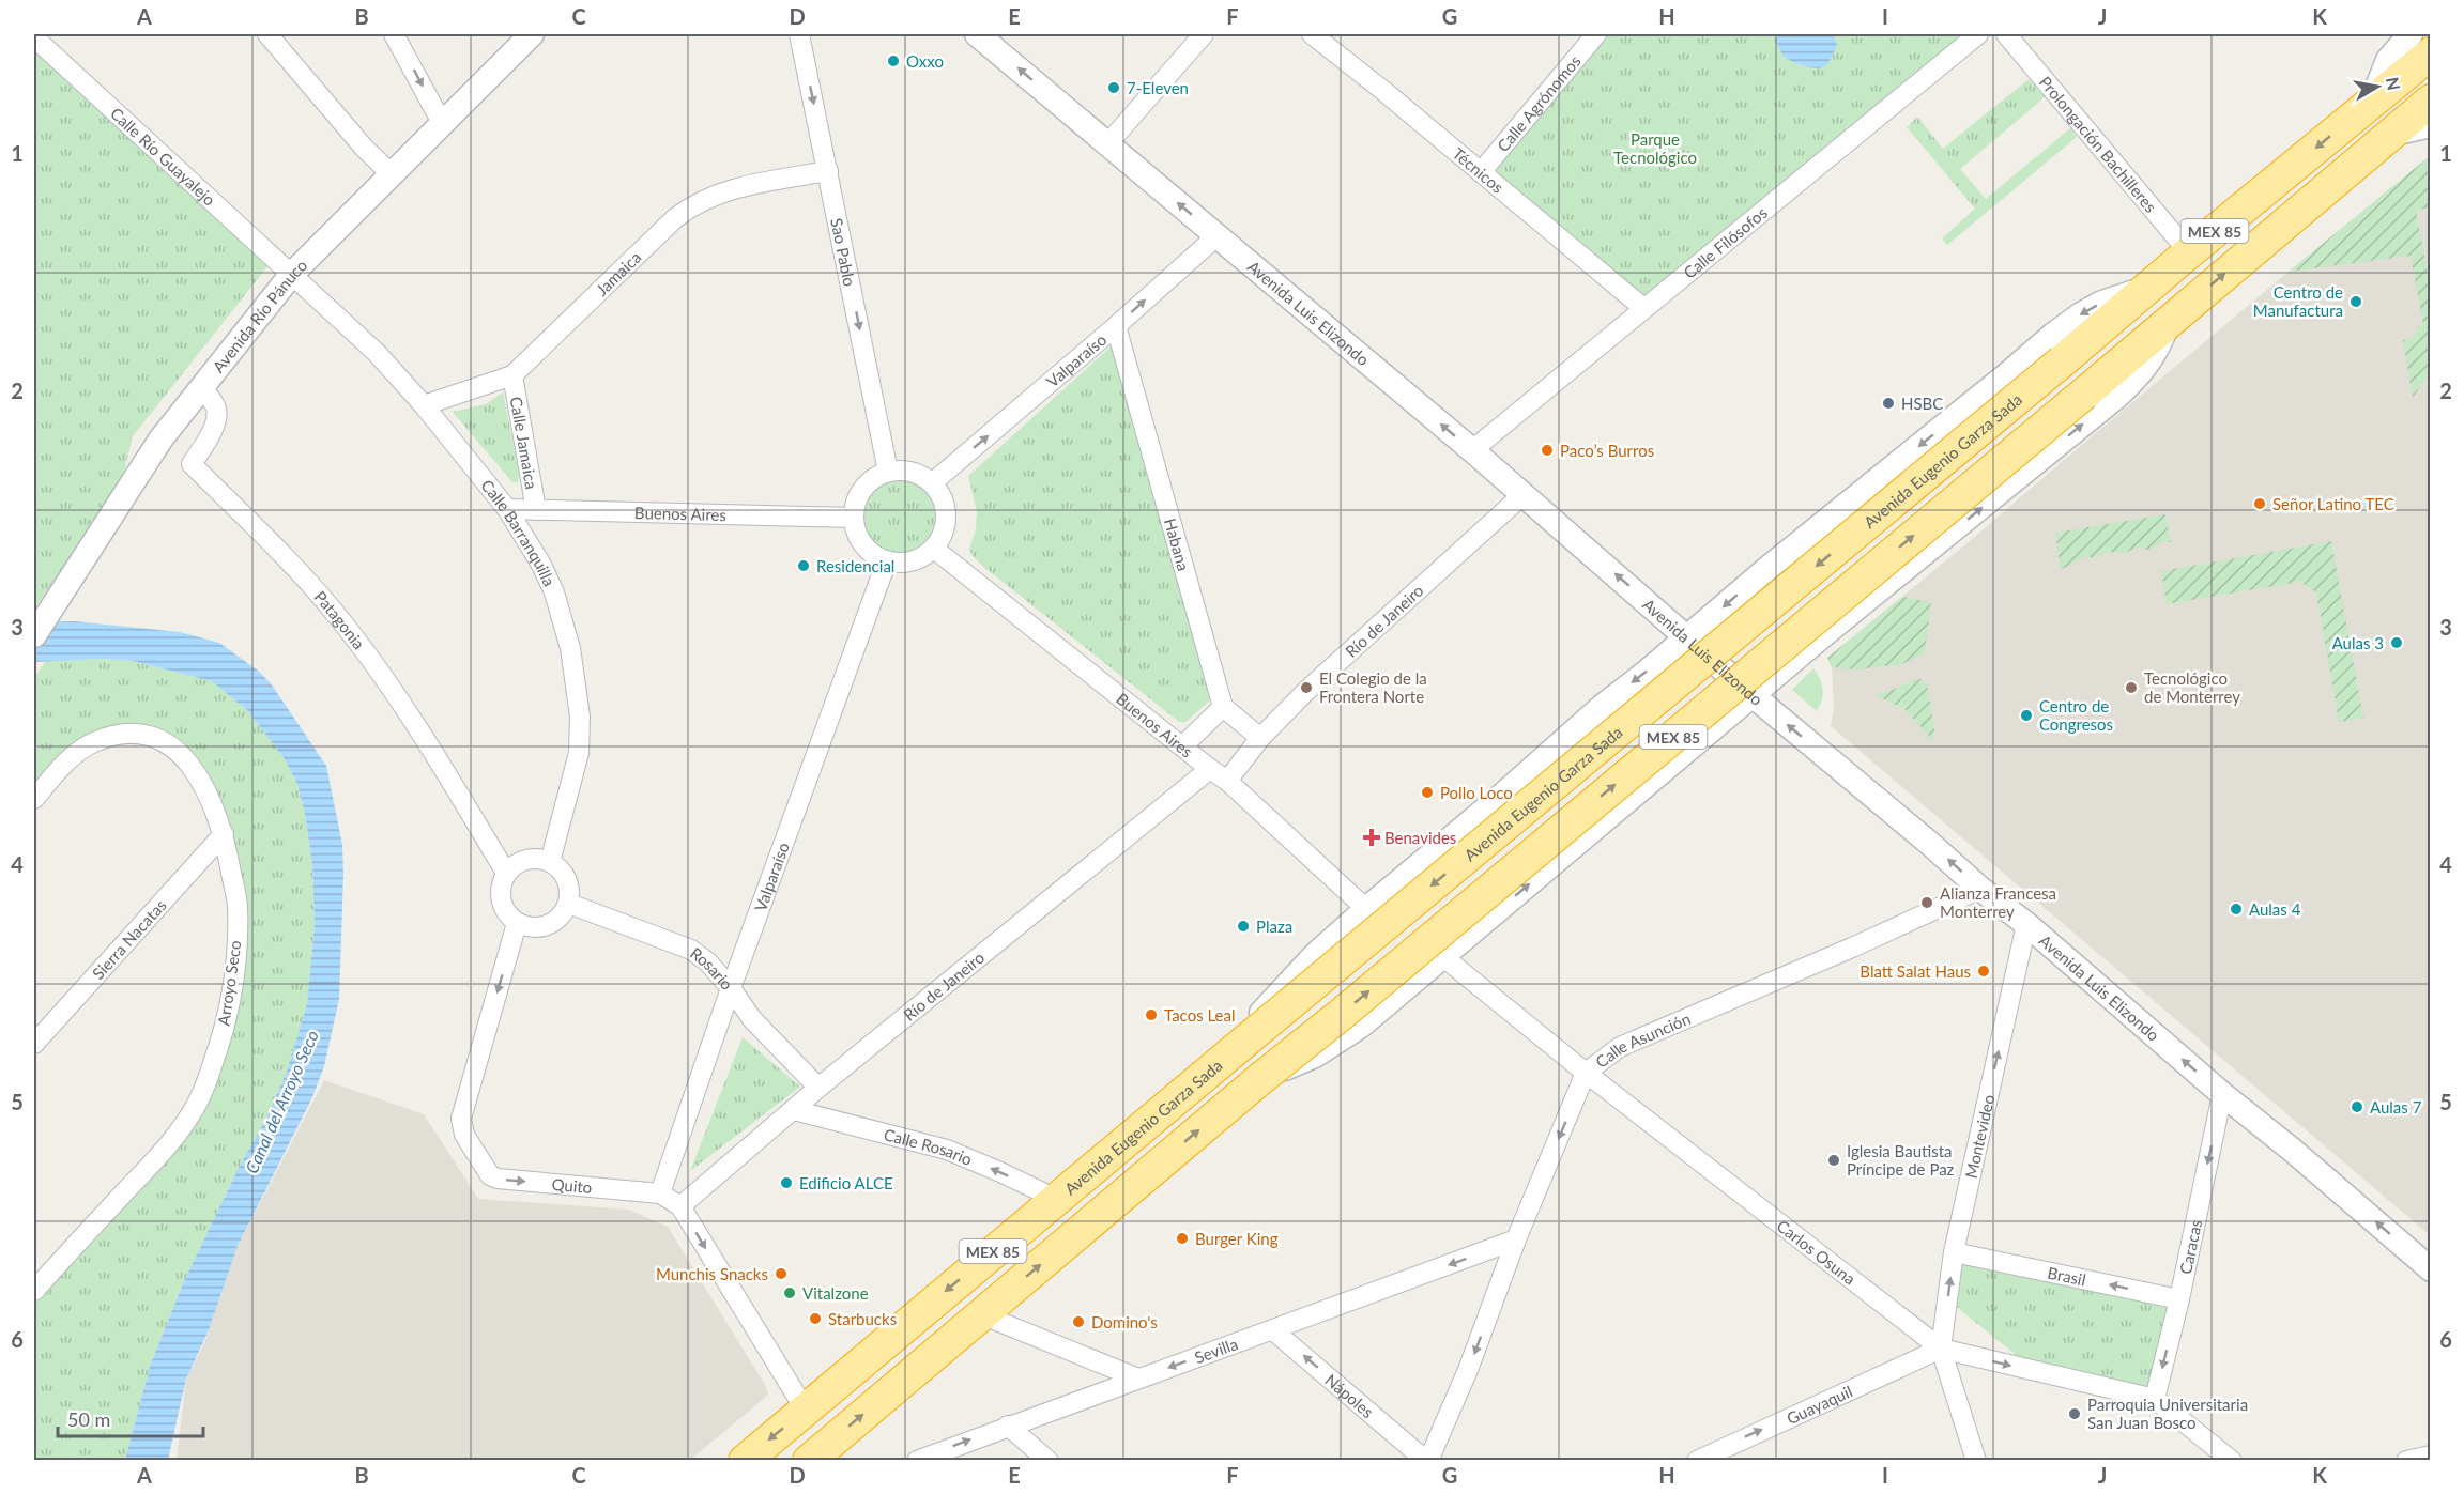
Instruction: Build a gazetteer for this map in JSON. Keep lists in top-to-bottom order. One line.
{"streets":{"highway":["MEX 85","Avenida Eugenio Garza Sada"],"street":["Calle Agrónomos","Prolongación Bachilleres","Calle Río Guayalejo","Técnicos","Calle Filósofos","Sao Pablo","Jamaica","Avenida Luis Elizondo","Avenida Río Pánuco","Valparaíso","Calle Jamaica","Buenos Aires","Calle Barranquilla","Habana","Patagonia","Río de Janeiro","Sierra Nacatas","Rosario","Arroyo Seco","Calle Asunción","Montevideo","Calle Rosario","Quito","Caracas","Carlos Osuna","Brasil","Sevilla","Nápoles","Guayaquil"]},"crossings":[["Calle Agrónomos","Técnicos"],["Prolongación Bachilleres","Avenida Eugenio Garza Sada"],["Calle Río Guayalejo","Avenida Río Pánuco"],["Calle Río Guayalejo","Calle Barranquilla"],["Técnicos","Calle Filósofos"],["Calle Filósofos","Avenida Luis Elizondo"],["Sao Pablo","Jamaica"],["Sao Pablo","Valparaíso"],["Sao Pablo","Buenos Aires"],["Jamaica","Calle Jamaica"],["Jamaica","Calle Barranquilla"],["Avenida Luis Elizondo","Valparaíso"],["Avenida Luis Elizondo","Río de Janeiro"],["Avenida Luis Elizondo","Calle Asunción"],["Avenida Luis Elizondo","Montevideo"],["Avenida Luis Elizondo","Caracas"],["Avenida Río Pánuco","Calle Barranquilla"],["Avenida Río Pánuco","Patagonia"],["Valparaíso","Buenos Aires"],["Valparaíso","Habana"],["Valparaíso","Rosario"],["Valparaíso","Quito"],["Calle Jamaica","Buenos Aires"],["Avenida Eugenio Garza Sada","Calle Rosario"],["Avenida Eugenio Garza Sada","Quito"],["Buenos Aires","Calle Barranquilla"],["Buenos Aires","Río de Janeiro"],["Calle Barranquilla","Patagonia"],["Calle Barranquilla","Rosario"],["Calle Barranquilla","Quito"],["Patagonia","Rosario"],["Patagonia","Quito"],["Río de Janeiro","Rosario"],["Río de Janeiro","Calle Rosario"],["Río de Janeiro","Quito"],["Sierra Nacatas","Arroyo Seco"],["Rosario","Quito"],["Calle Asunción","Carlos Osuna"],["Calle Asunción","Sevilla"],["Calle Asunción","Nápoles"],["Montevideo","Carlos Osuna"],["Montevideo","Brasil"],["Montevideo","Guayaquil"],["Caracas","Carlos Osuna"],["Caracas","Brasil"],["Carlos Osuna","Guayaquil"],["Sevilla","Nápoles"]],"one_way":["Sao Pablo","Avenida Luis Elizondo","Valparaíso","Calle Asunción","Montevideo","Calle Rosario","Quito","Caracas","Brasil","Nápoles","Guayaquil"],"water":["Canal del Arroyo Seco"],"parks":["Parque Tecnológico"],"places":{"other":["Oxxo","7-Eleven","Centro de Manufactura","HSBC","Paco’s Burros","Señor Latino TEC","Residencial","Aulas 3","El Colegio de la Frontera Norte","Tecnológico de Monterrey","Centro de Congresos","Pollo Loco","Alianza Francesa Monterrey","Aulas 4","Plaza","Blatt Salat Haus","Tacos Leal","Aulas 7","Iglesia Bautista Príncipe de Paz","Edificio ALCE","Burger King","Munchis Snacks","Vitalzone","Starbucks","Domino's","Parroquia Universitaria San Juan Bosco"],"health":["Benavides"]},"scale_bar":"50 m","north":"right","grid":{"columns":["A","B","C","D","E","F","G","H","I","J","K"],"rows":["1","2","3","4","5","6"]}}
